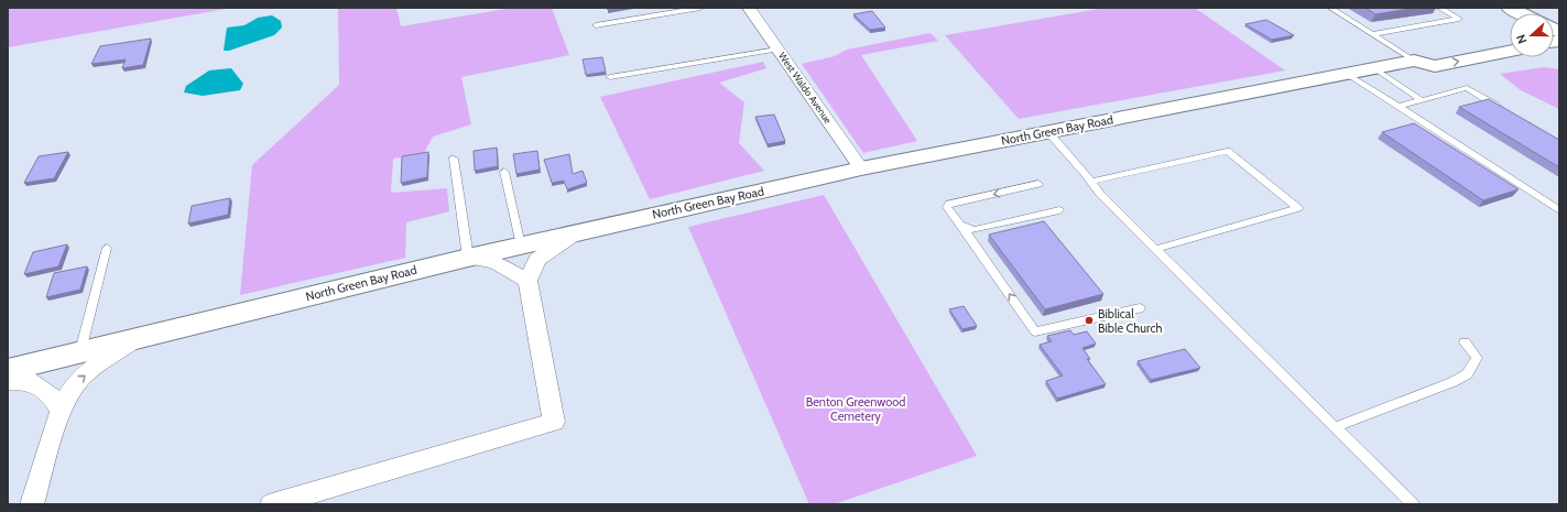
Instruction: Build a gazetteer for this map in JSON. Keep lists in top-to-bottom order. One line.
{"streets":{"main road":["North Green Bay Road"],"street":["West Waldo Avenue"]},"crossings":[["West Waldo Avenue","North Green Bay Road"]],"parks":["Benton Greenwood Cemetery"],"places":["Biblical Bible Church"],"north":"left"}
